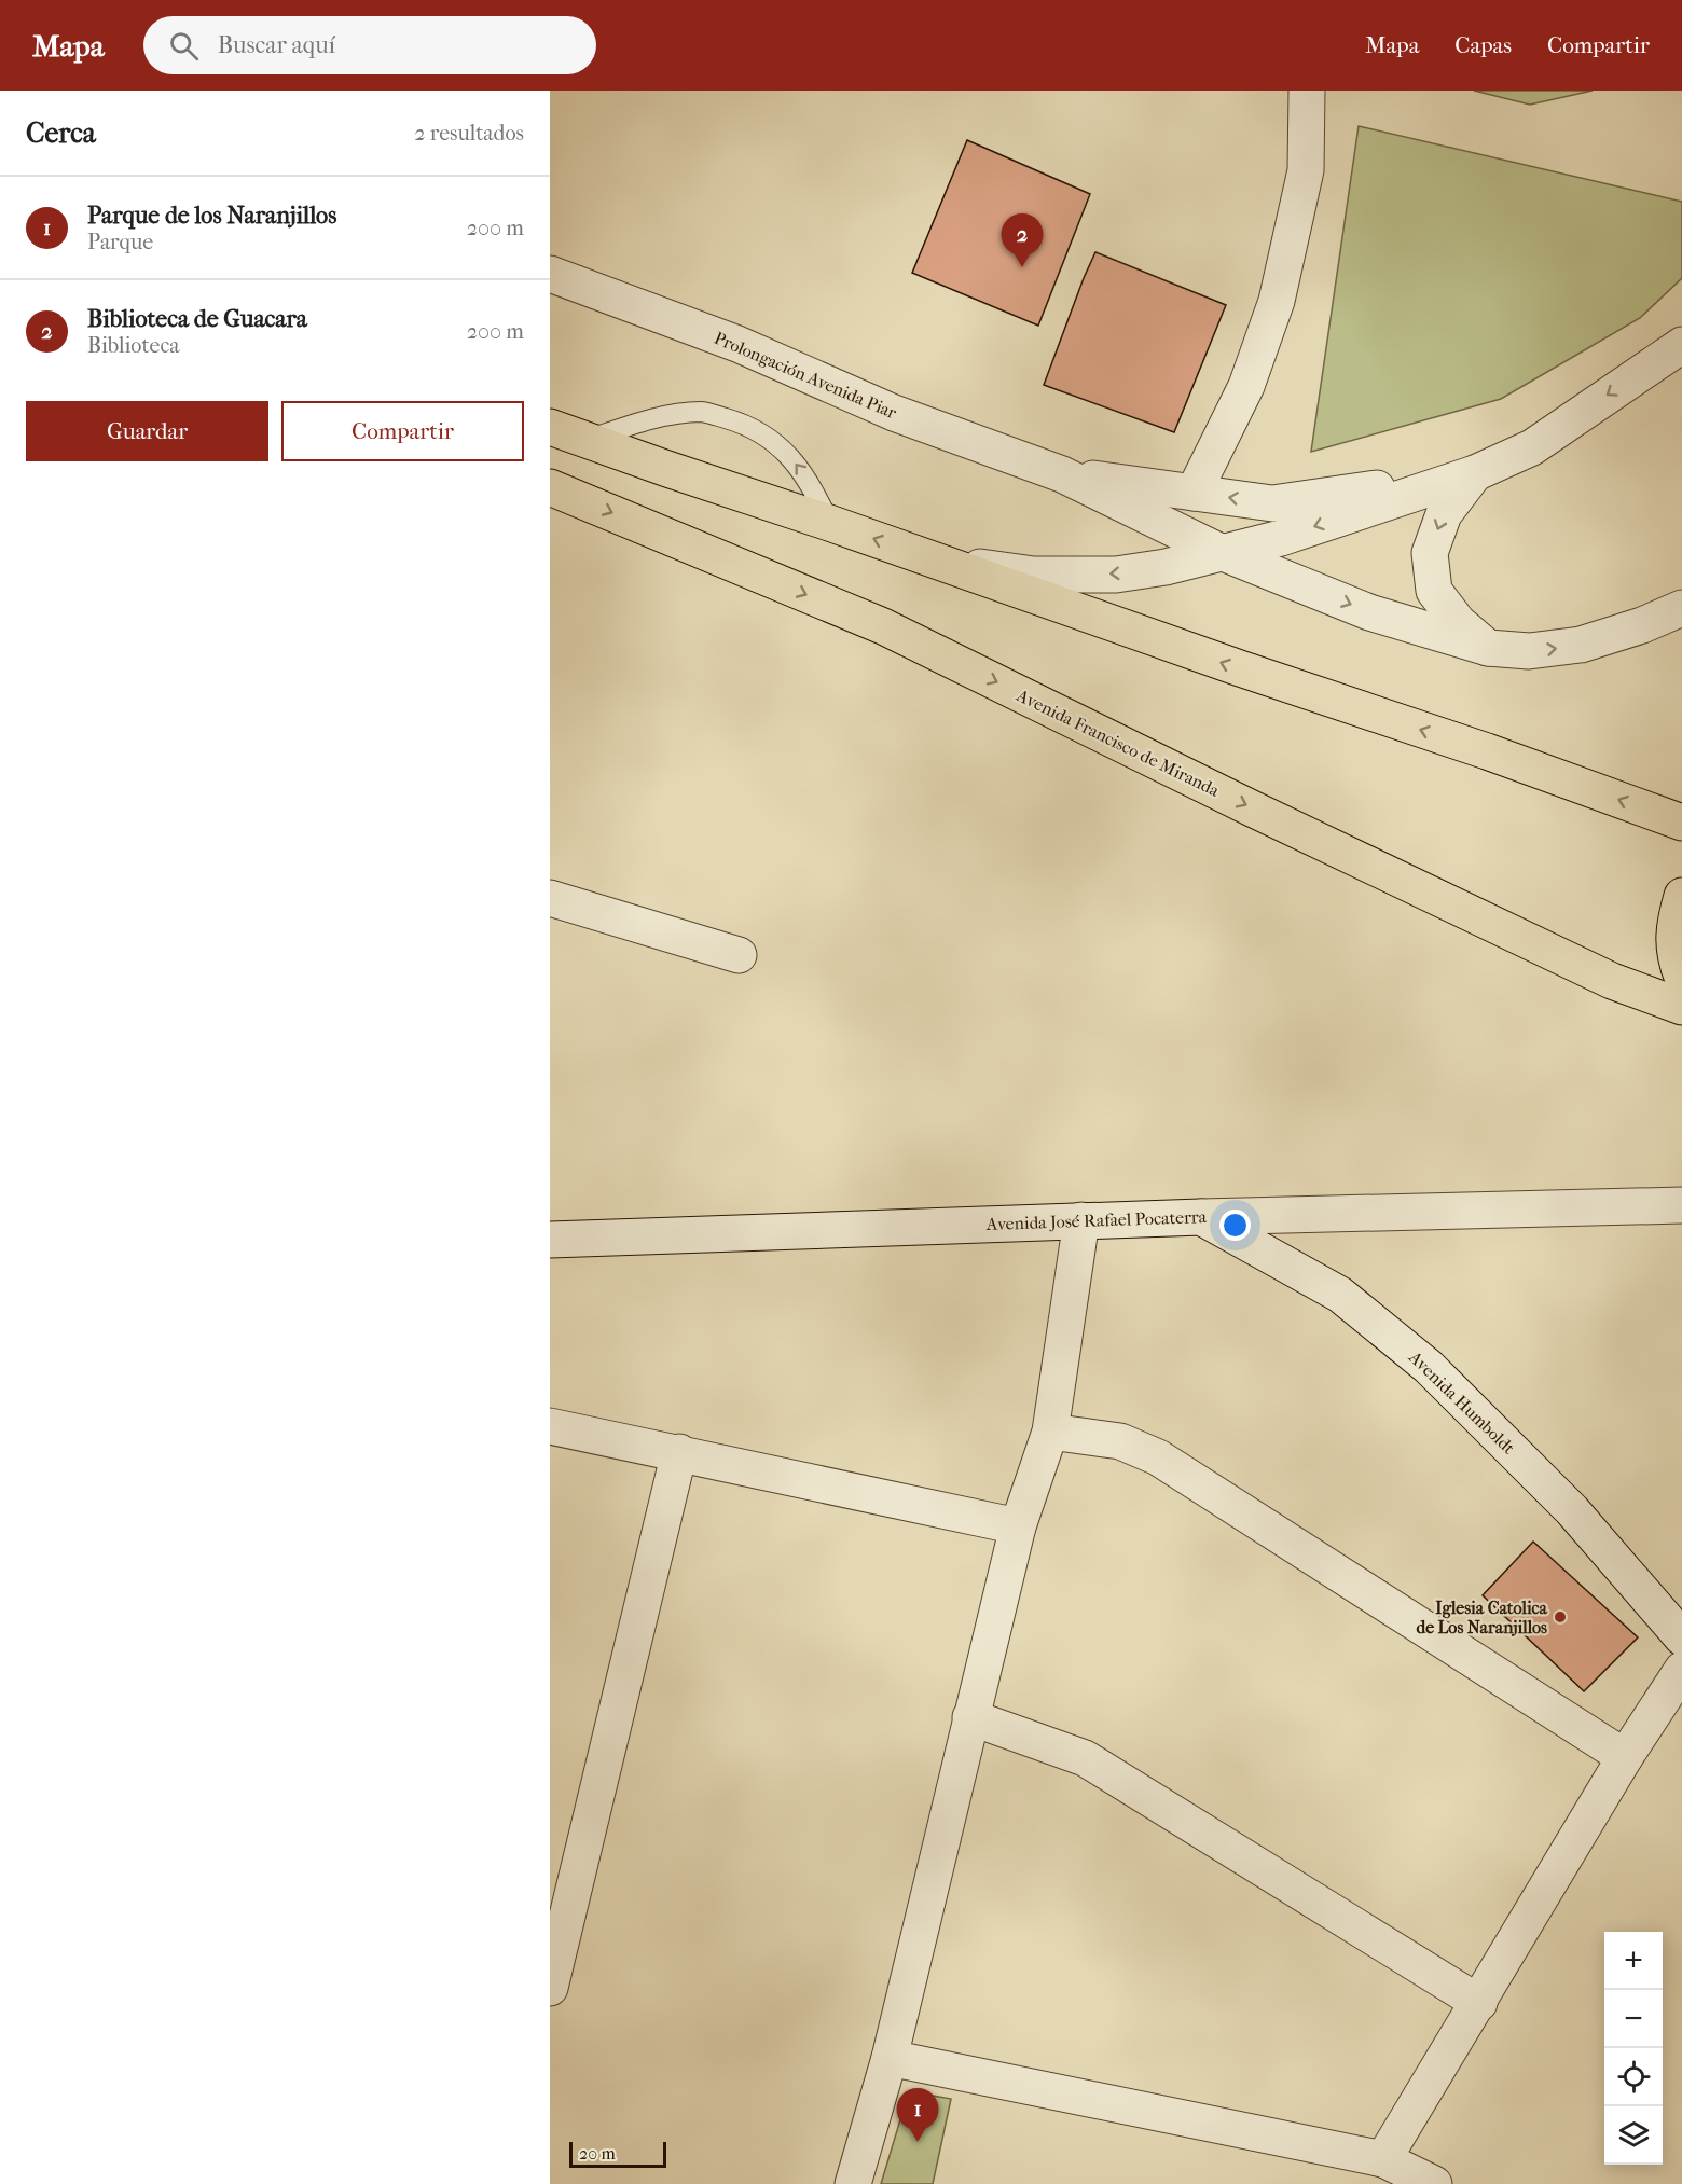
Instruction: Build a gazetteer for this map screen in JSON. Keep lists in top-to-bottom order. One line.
{"streets":{"main road":["Avenida Francisco de Miranda"],"street":["Prolongación Avenida Piar","Avenida José Rafael Pocaterra","Avenida Humboldt"]},"crossings":[["Avenida José Rafael Pocaterra","Avenida Humboldt"]],"places":["Iglesia Catolica de Los Naranjillos"],"scale_bar":"20 m","page":{"header":"Mapa","search":"Buscar aquí","nav":["Mapa","Capas","Compartir"],"heading":["Cerca","2 resultados"],"list":[{"mark":"1","name":"Parque de los Naranjillos","note":"Parque","value":"200 m"},{"mark":"2","name":"Biblioteca de Guacara","note":"Biblioteca","value":"200 m"}],"pins":["2","1"],"buttons":["Guardar","Compartir"],"map_buttons":["+","−"],"scale":"20 m"}}
